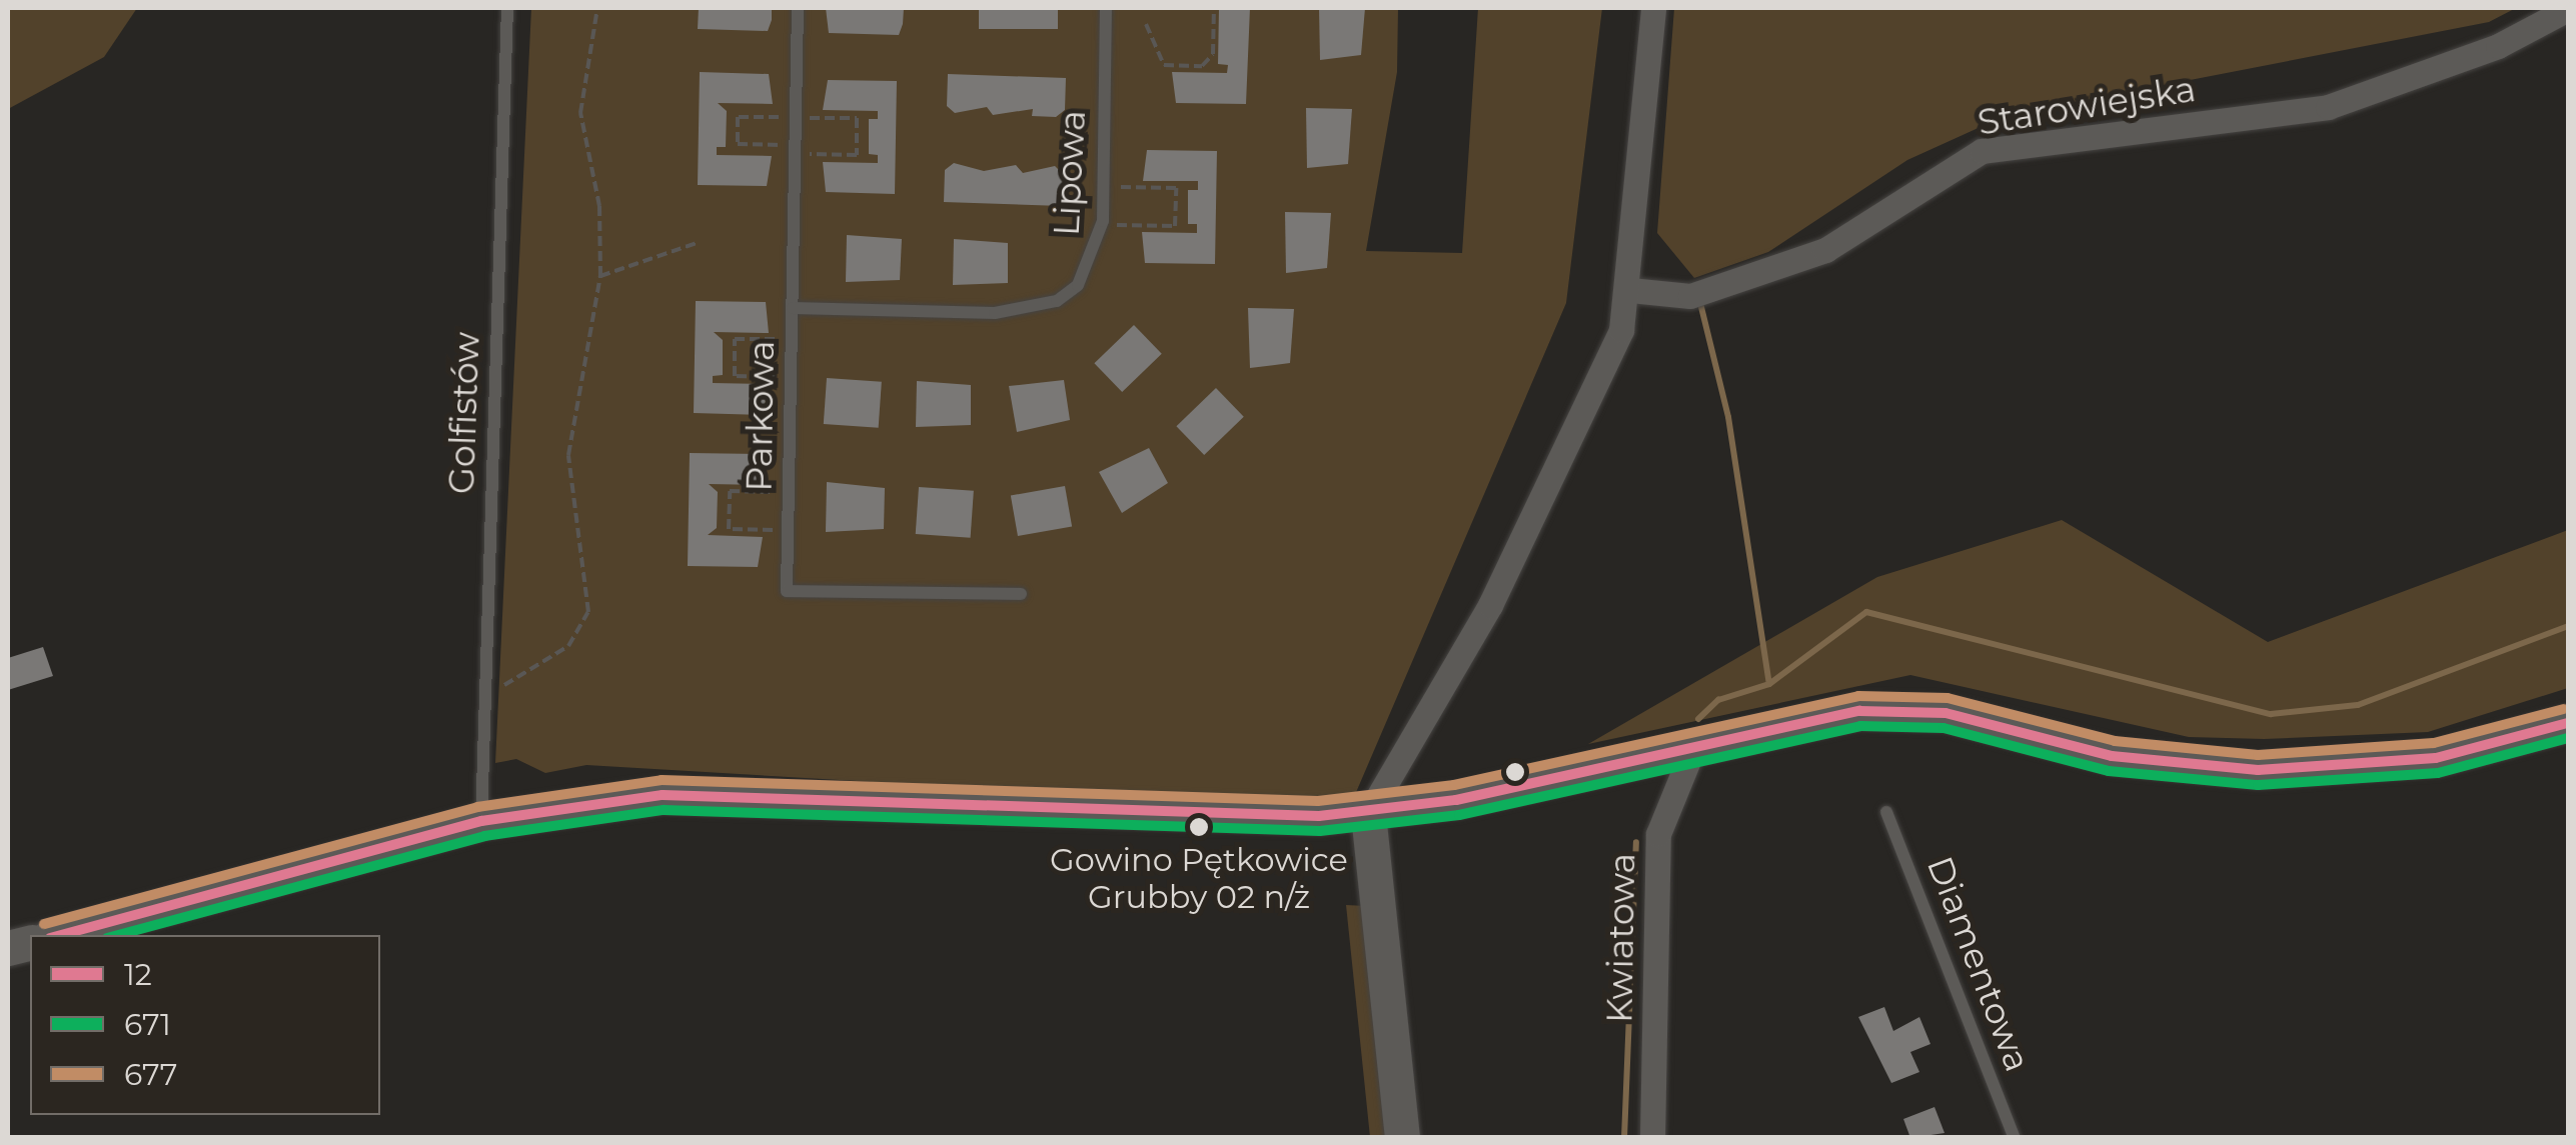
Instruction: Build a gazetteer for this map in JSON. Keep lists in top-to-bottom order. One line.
{"streets":{"street":["Starowiejska","Kwiatowa"],"lane":["Lipowa","Golfistów","Parkowa","Diamentowa"]},"crossings":[["Lipowa","Parkowa"]],"places":["Gowino Pętkowice Grubby 02 n/ż"],"lines":["transit line 677","transit line 12","transit line 671"],"legend":["12","671","677"]}
